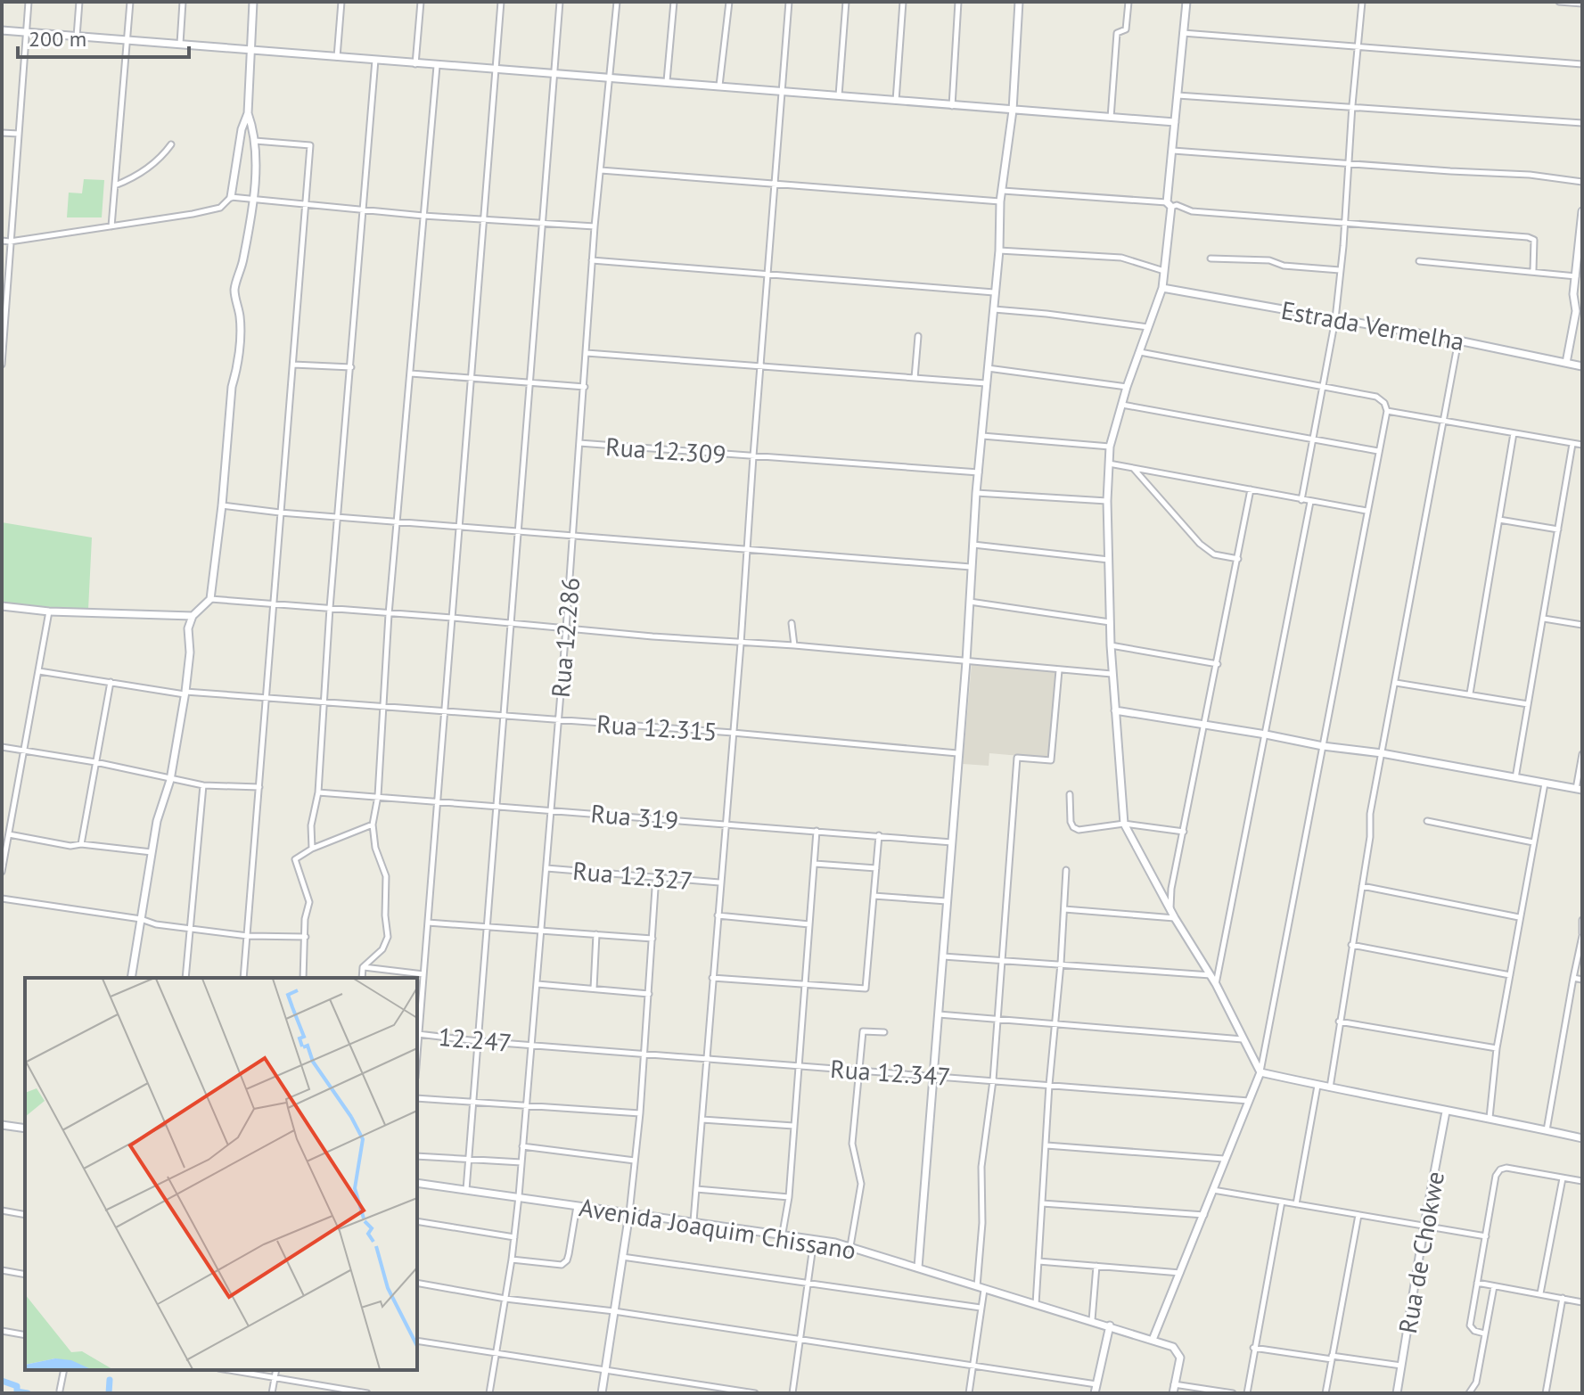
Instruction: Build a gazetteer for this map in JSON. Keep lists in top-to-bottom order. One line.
{"streets":{"street":["Estrada Vermelha","Rua 12.309","Rua 12.286","Rua 12.315","Rua 319","Rua 12.327","12.247","Rua 12.347","Avenida Joaquim Chissano","Rua de Chokwe"]},"crossings":[["Rua 12.309","Rua 12.286"],["Rua 12.286","Rua 12.315"],["Rua 12.286","Rua 319"],["Rua 12.286","Rua 12.327"],["Rua 12.286","12.247"],["Rua 12.286","Rua 12.347"],["Rua 12.286","Avenida Joaquim Chissano"],["12.247","Rua 12.347"]],"scale_bar":"200 m"}
